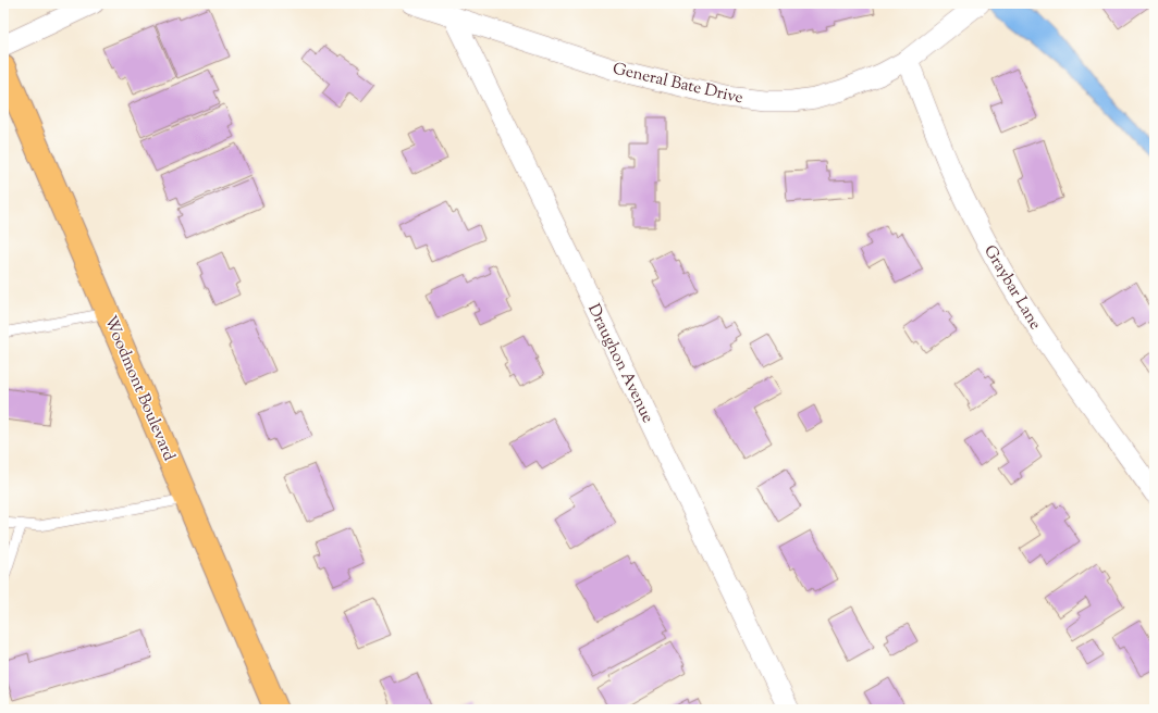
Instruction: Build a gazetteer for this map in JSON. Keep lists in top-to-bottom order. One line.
{"streets":{"main road":["Woodmont Boulevard"],"street":["General Bate Drive","Graybar Lane","Draughon Avenue"]},"crossings":[["General Bate Drive","Graybar Lane"],["General Bate Drive","Draughon Avenue"]]}
